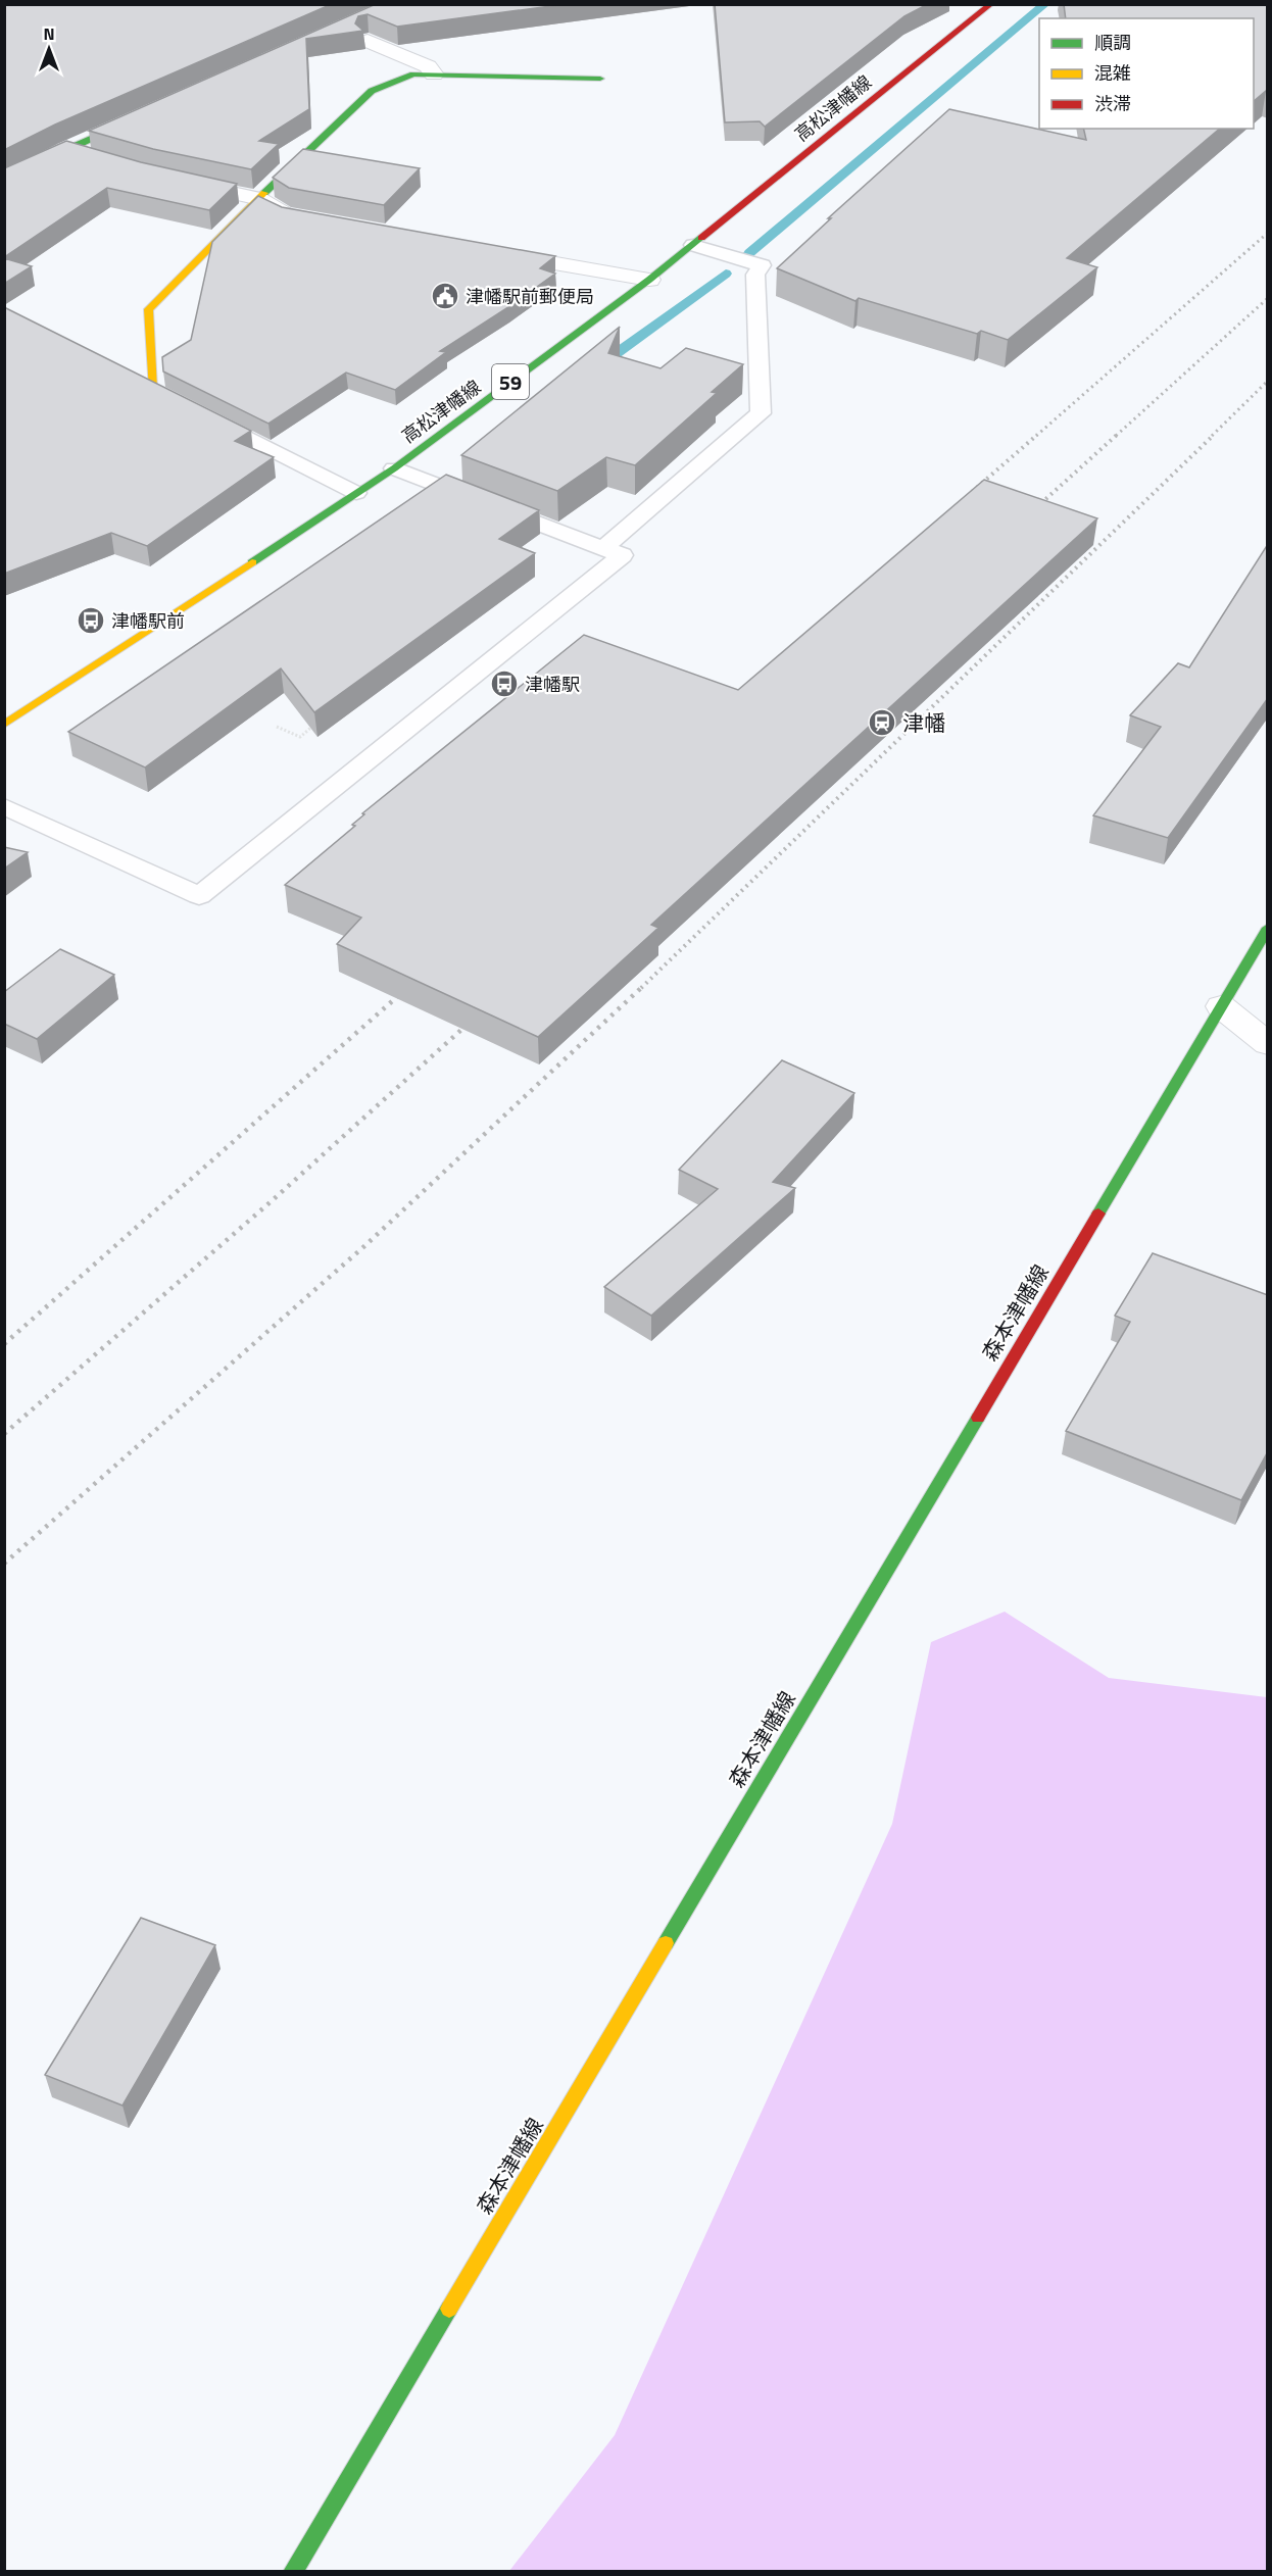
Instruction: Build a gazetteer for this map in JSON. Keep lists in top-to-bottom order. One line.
{"streets":{"main road":["高松津幡線","59","森本津幡線"]},"places":{"public building":["津幡駅前郵便局"],"bus stop":["津幡駅前","津幡駅"],"station":["津幡"]},"legend":["順調","混雑","渋滞"],"north":"top"}
